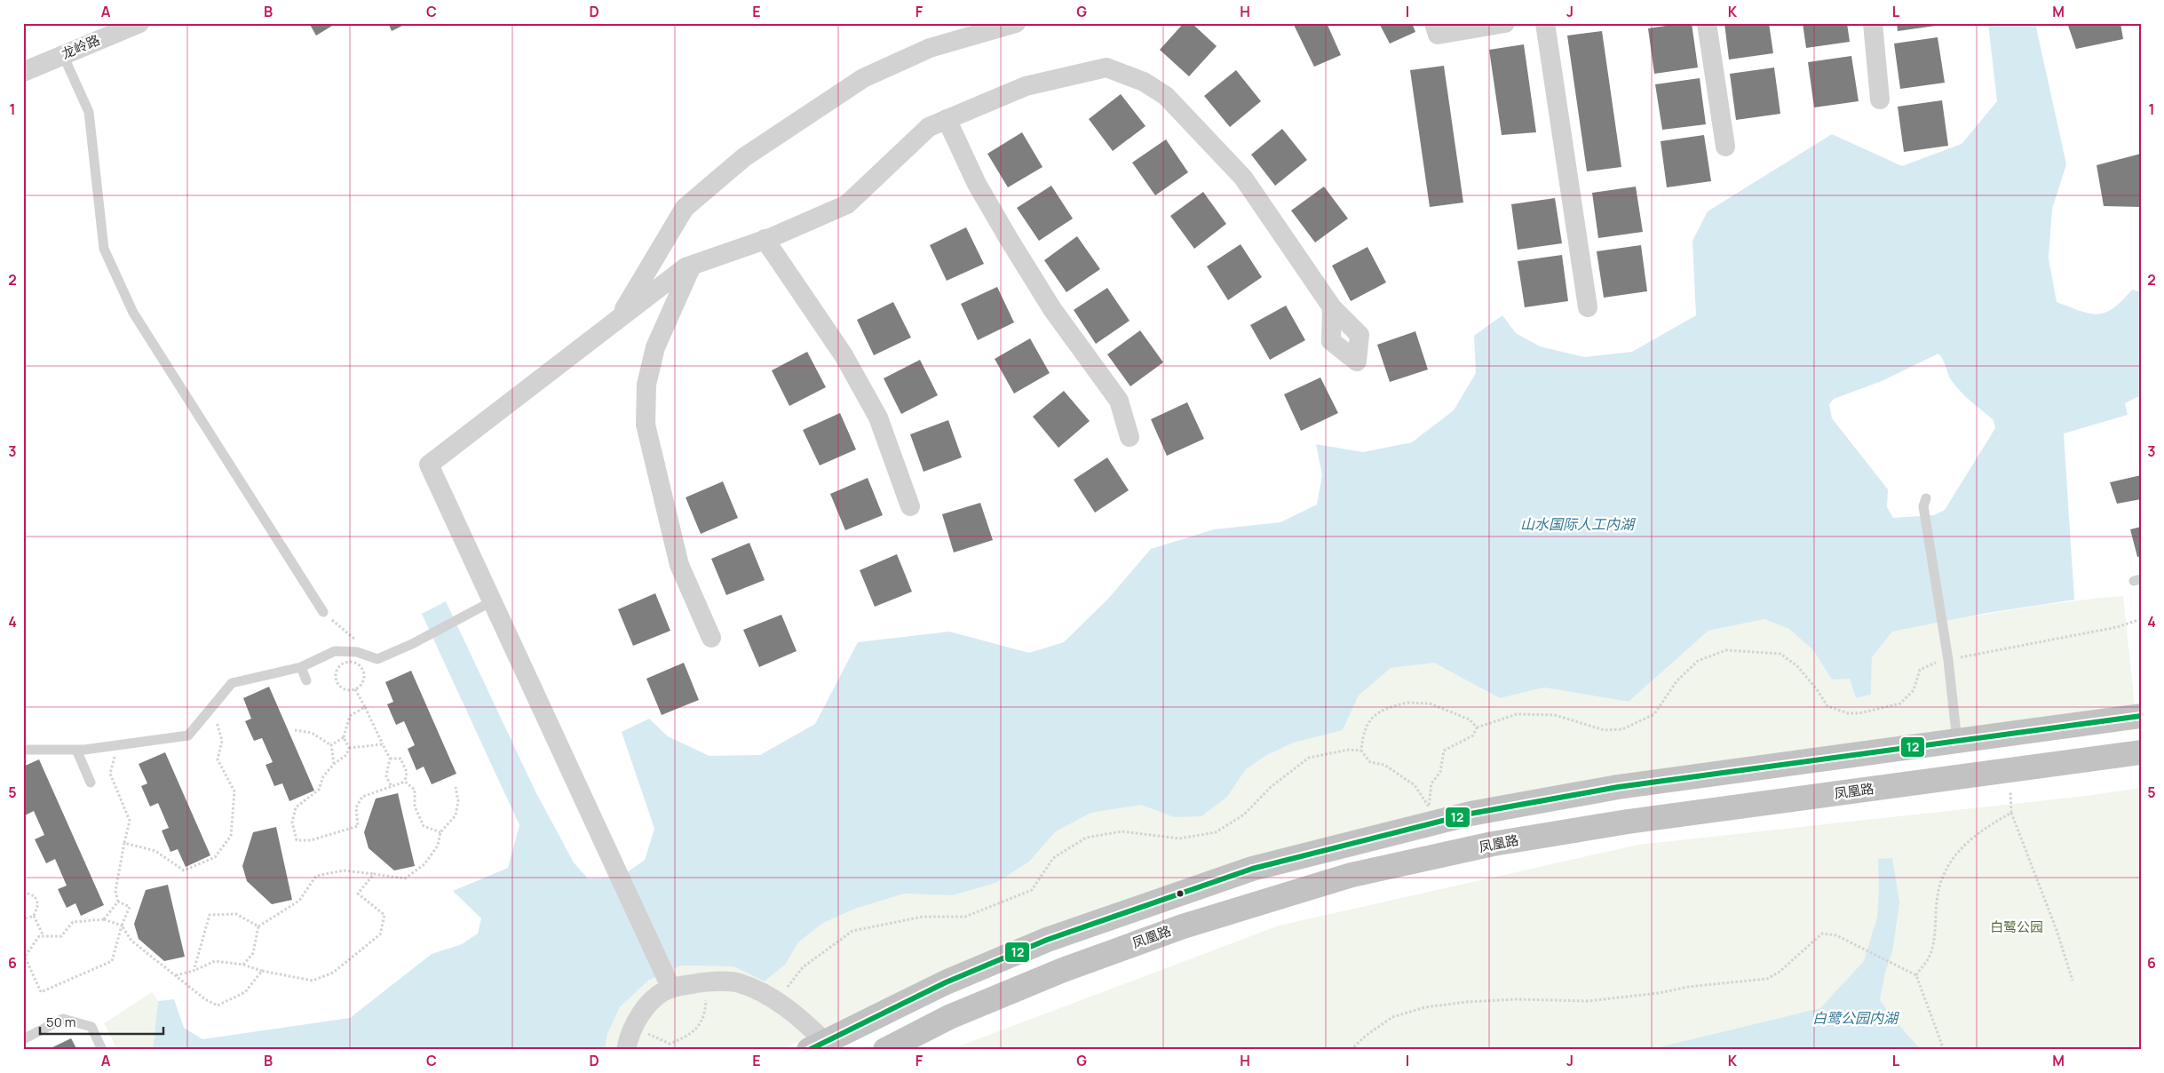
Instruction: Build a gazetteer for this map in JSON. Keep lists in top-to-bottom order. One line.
{"streets":{"highway":["凤凰路"],"street":["龙岭路"]},"water":["山水国际人工内湖","白鹭公园内湖"],"parks":["白鹭公园"],"lines":["transit line 12"],"scale_bar":"50 m","grid":{"columns":["A","B","C","D","E","F","G","H","I","J","K","L","M"],"rows":["1","2","3","4","5","6"]}}
